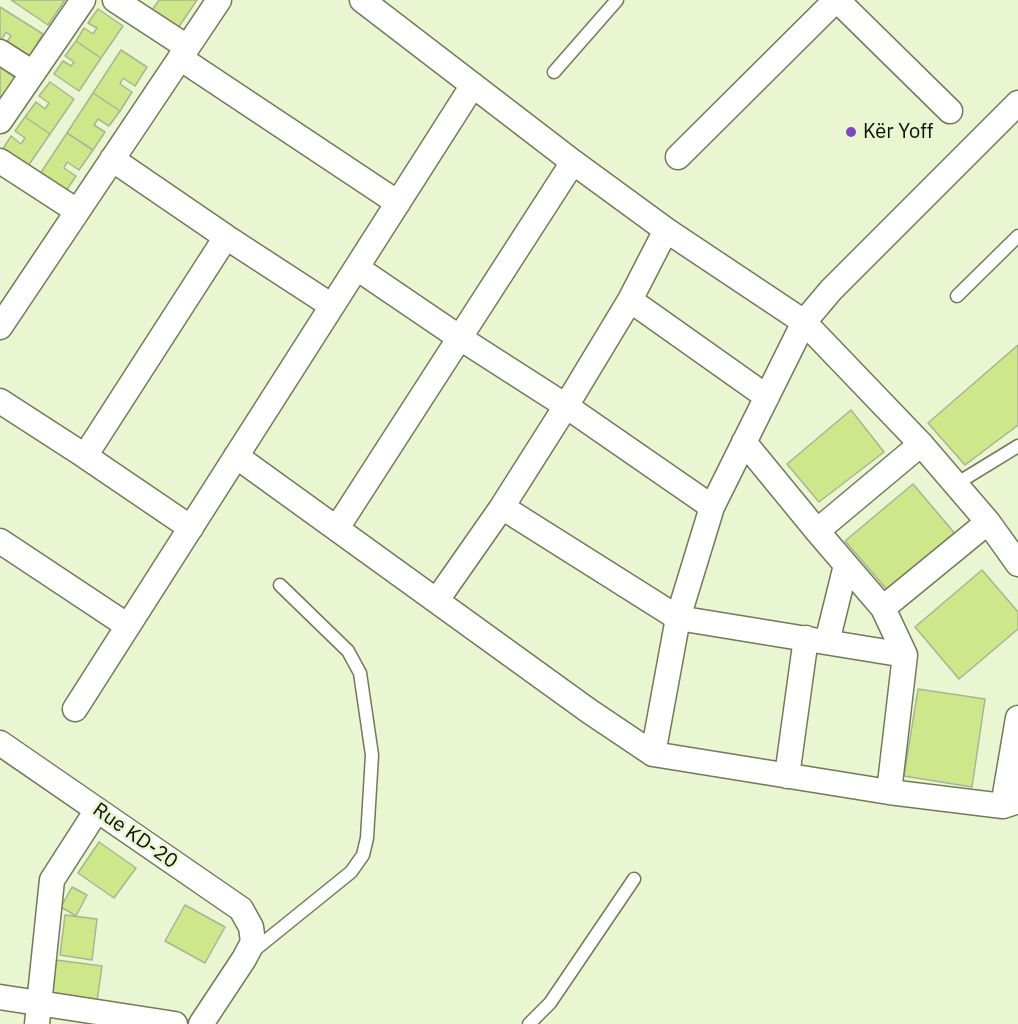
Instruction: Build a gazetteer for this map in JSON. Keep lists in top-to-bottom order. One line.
{"streets":{"street":["Rue KD-20"]},"places":["Kër Yoff"]}
